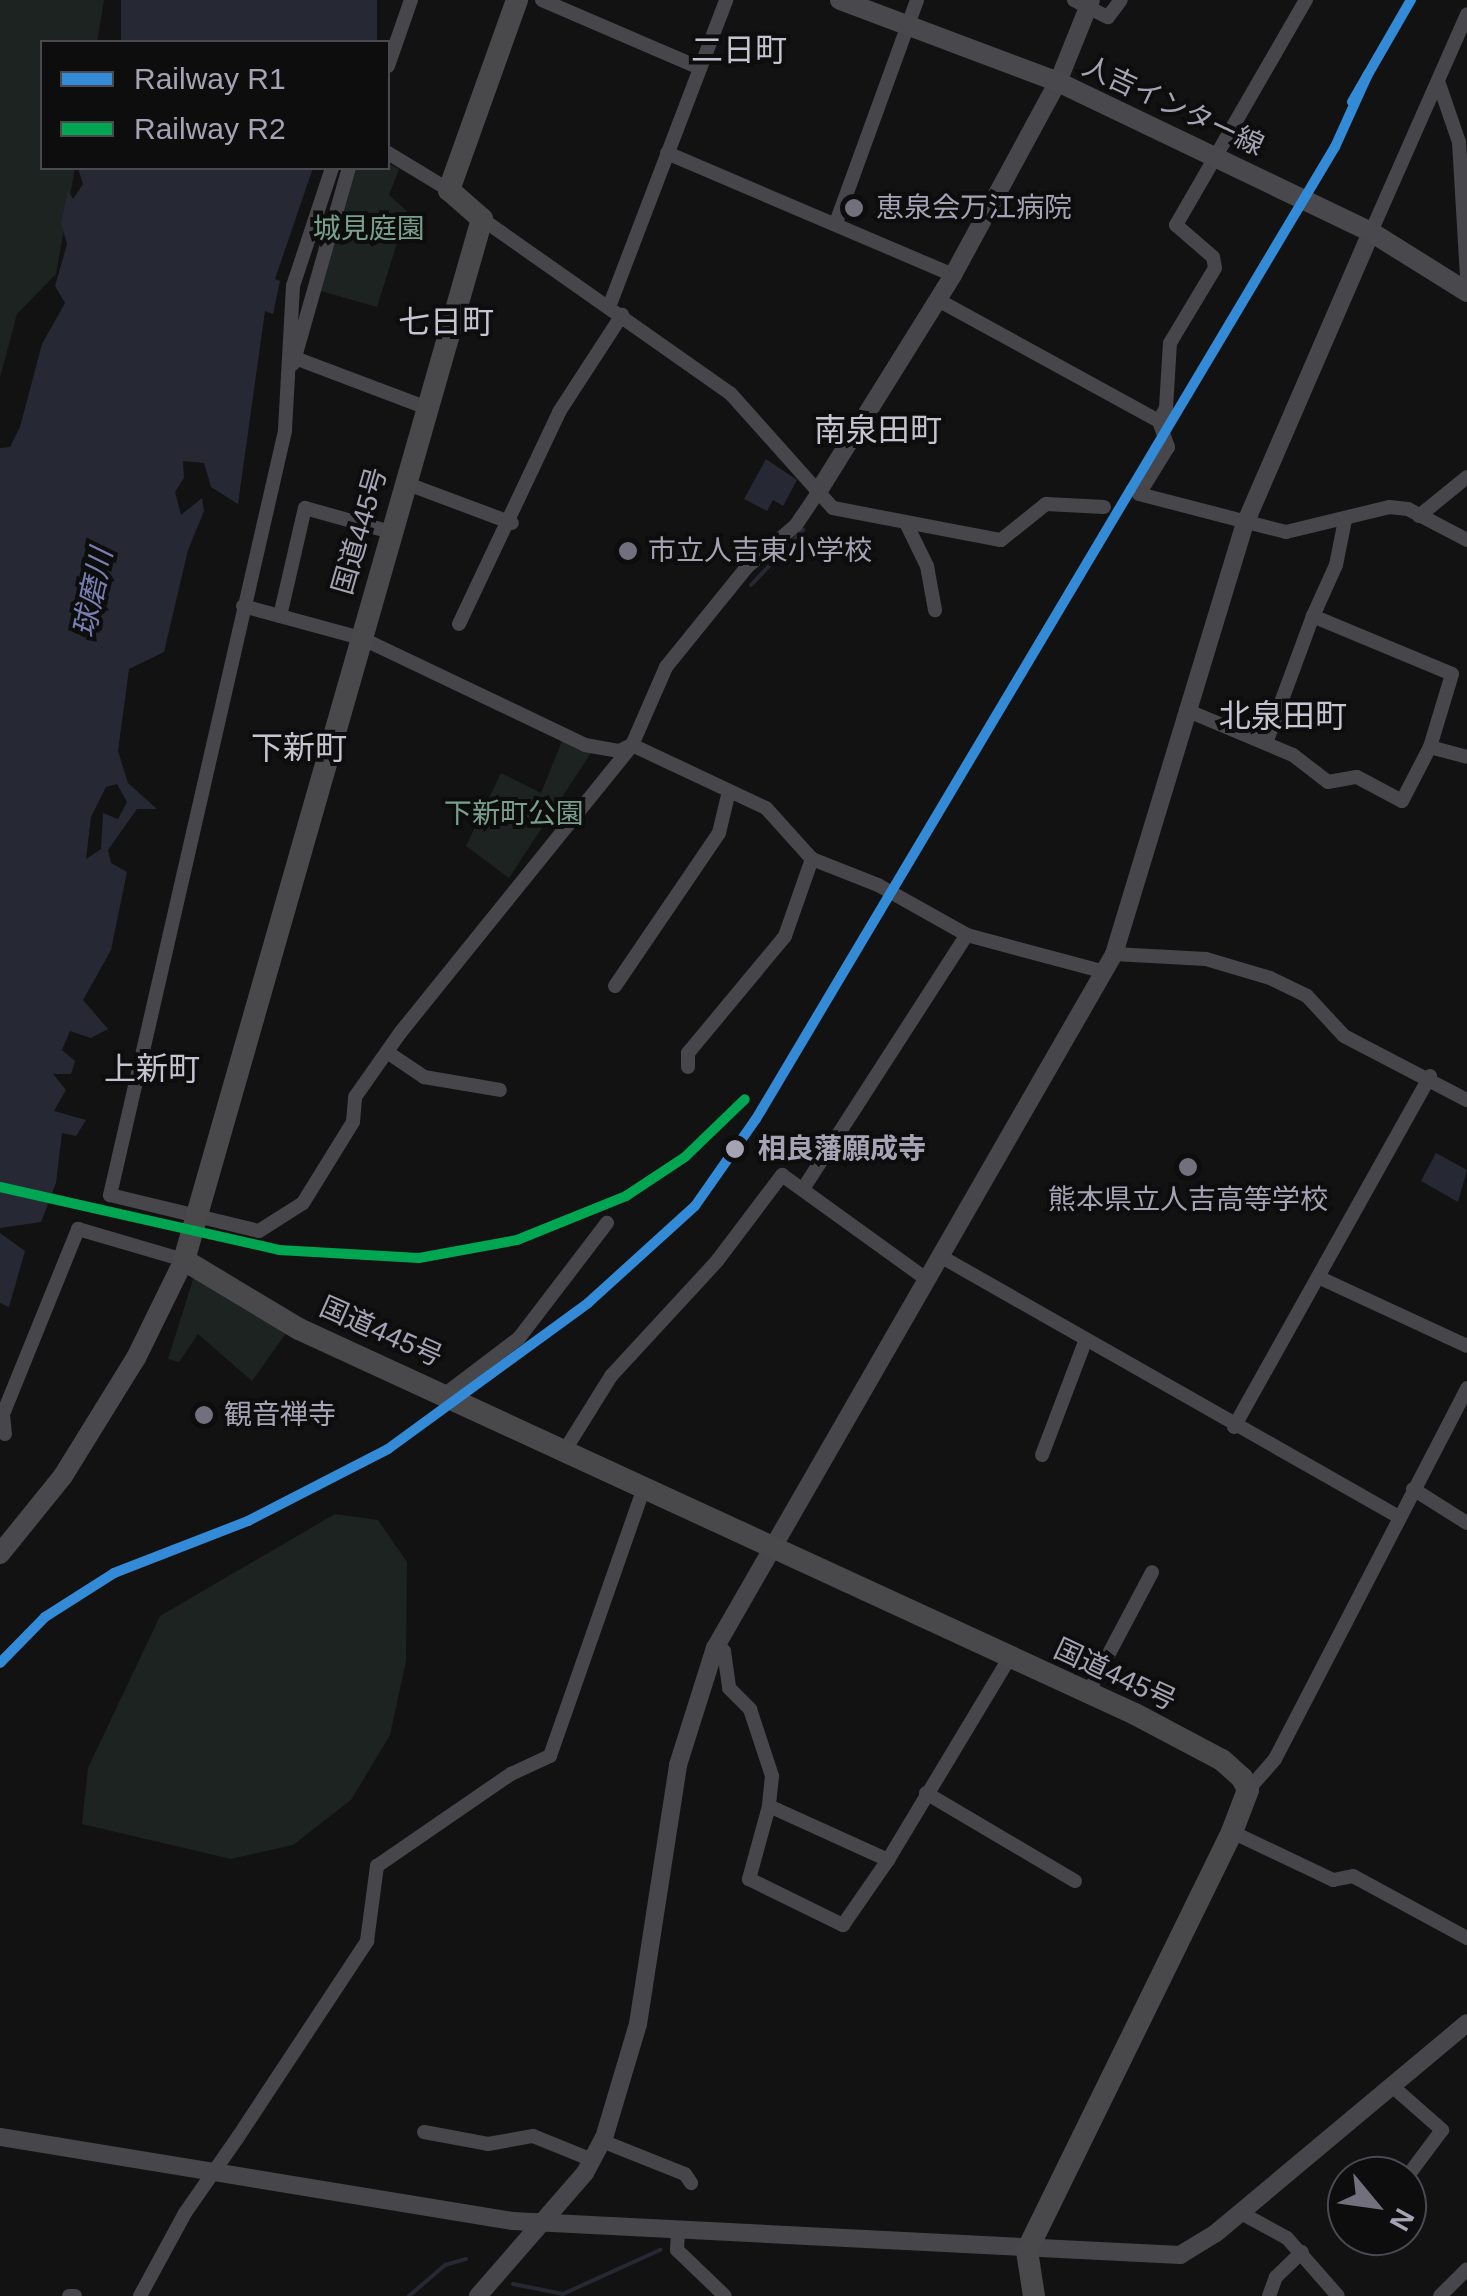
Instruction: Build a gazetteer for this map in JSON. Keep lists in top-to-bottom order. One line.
{"streets":{"highway":["国道445号"],"main road":["人吉インター線"]},"districts":["二日町","七日町","南泉田町","北泉田町","下新町","上新町"],"water":["球磨川"],"parks":["城見庭園","下新町公園"],"places":["恵泉会万江病院","市立人吉東小学校","相良藩願成寺","熊本県立人吉高等学校","観音禅寺"],"lines":["rail line R1","rail line R2"],"legend":["Railway R1","Railway R2"],"north":"bottom right"}
